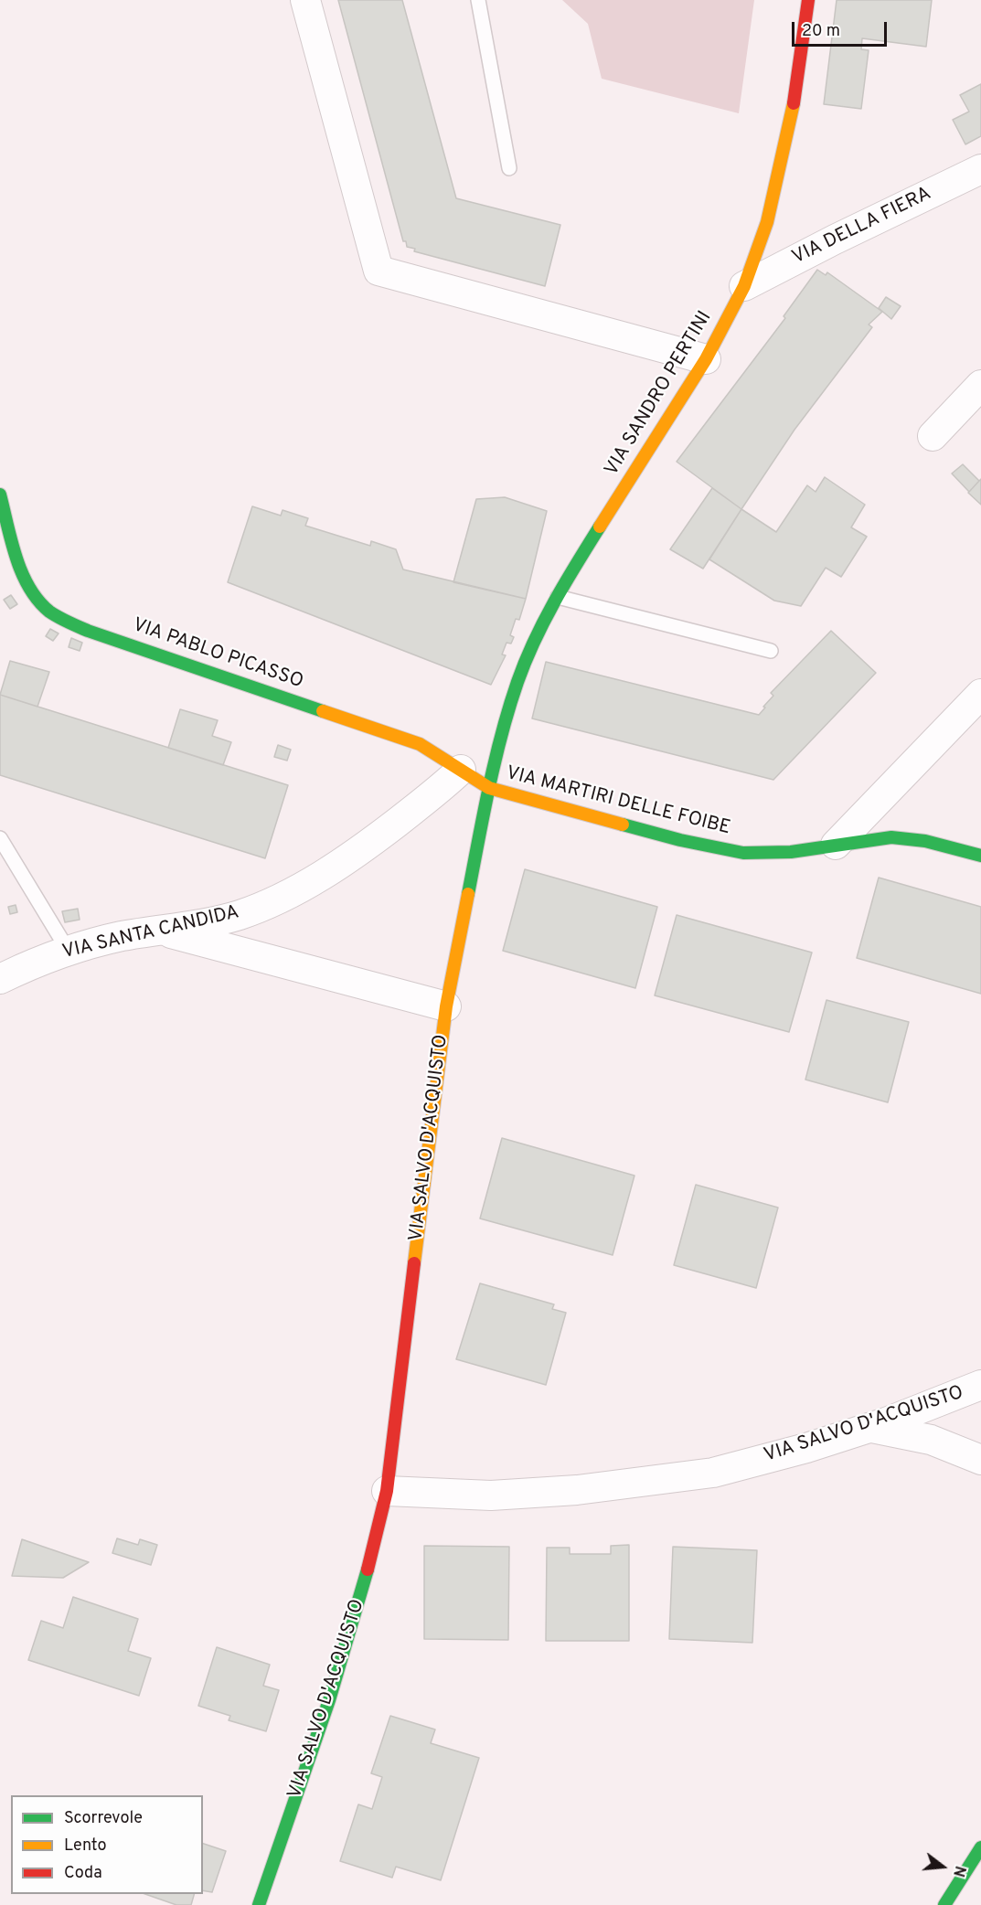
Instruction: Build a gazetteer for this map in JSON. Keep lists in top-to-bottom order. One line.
{"streets":{"street":["VIA DELLA FIERA","VIA SANDRO PERTINI","VIA PABLO PICASSO","VIA MARTIRI DELLE FOIBE","VIA SANTA CANDIDA","VIA SALVO D'ACQUISTO"]},"crossings":[["VIA DELLA FIERA","VIA SANDRO PERTINI"],["VIA SANDRO PERTINI","VIA PABLO PICASSO"],["VIA SANDRO PERTINI","VIA MARTIRI DELLE FOIBE"],["VIA SANDRO PERTINI","VIA SALVO D'ACQUISTO"],["VIA PABLO PICASSO","VIA MARTIRI DELLE FOIBE"],["VIA PABLO PICASSO","VIA SANTA CANDIDA"],["VIA PABLO PICASSO","VIA SALVO D'ACQUISTO"],["VIA MARTIRI DELLE FOIBE","VIA SALVO D'ACQUISTO"]],"legend":["Scorrevole","Lento","Coda"],"scale_bar":"20 m","north":"right"}
